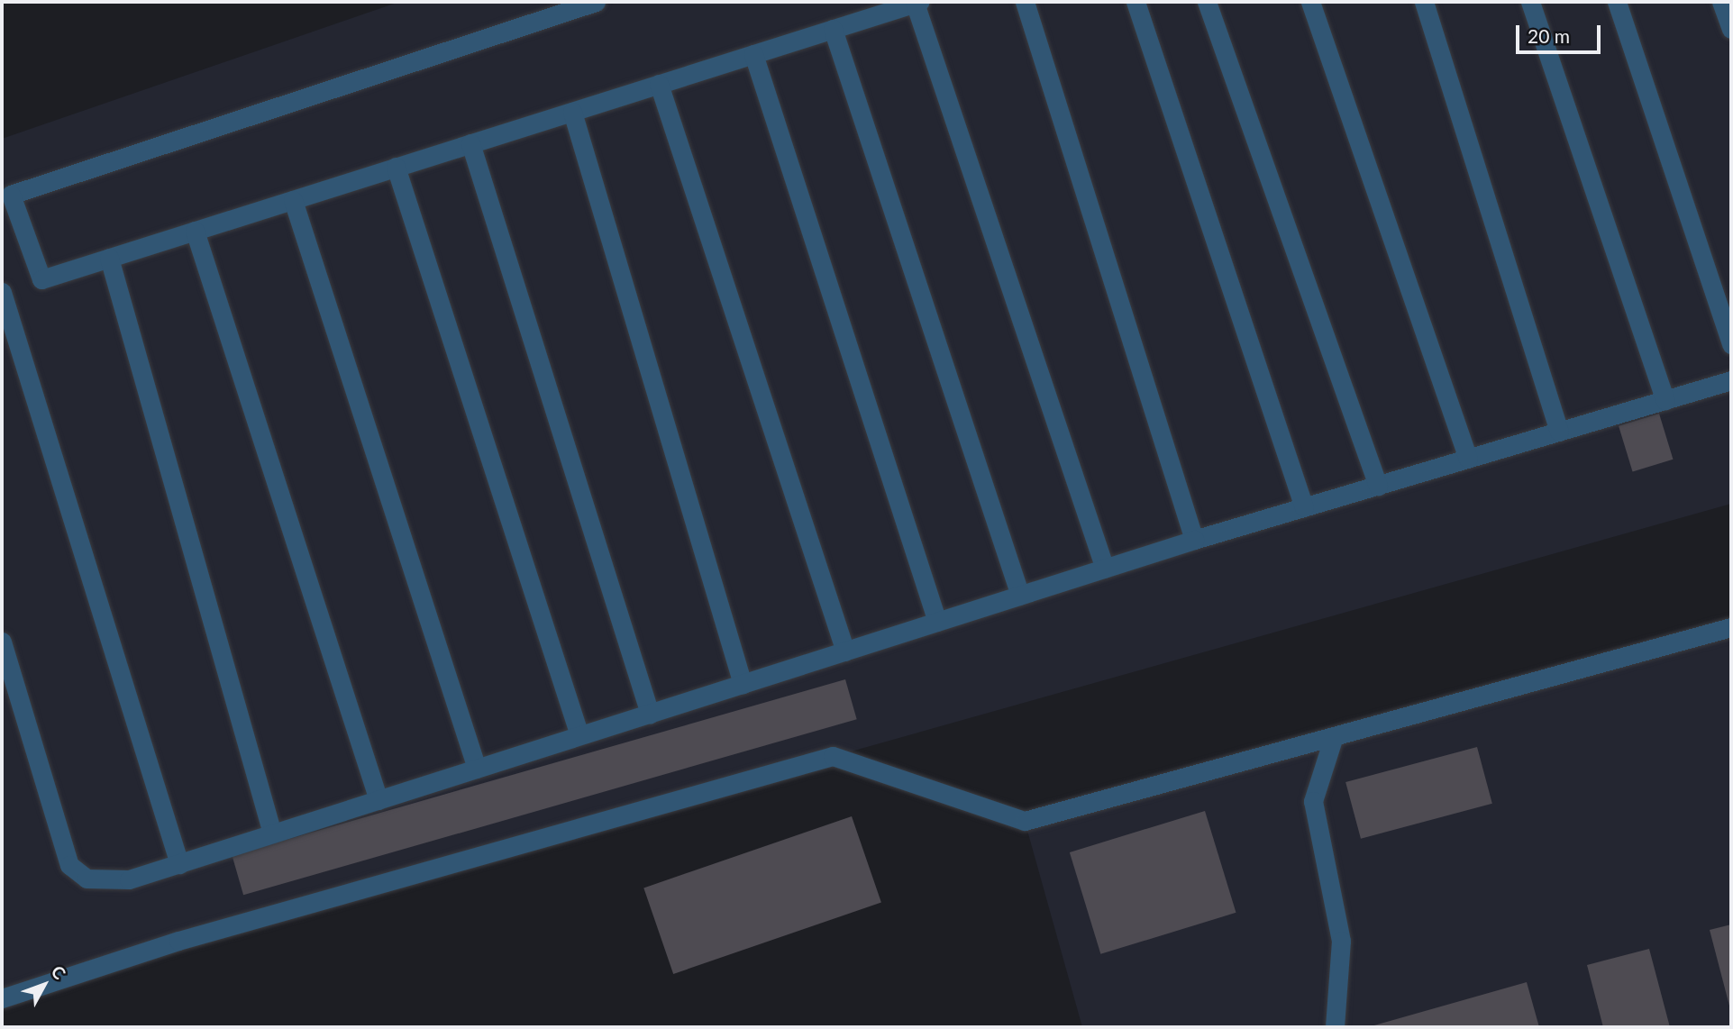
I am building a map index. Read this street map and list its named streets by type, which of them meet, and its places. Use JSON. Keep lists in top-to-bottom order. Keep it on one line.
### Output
{"scale_bar":"20 m","north":"top right"}
